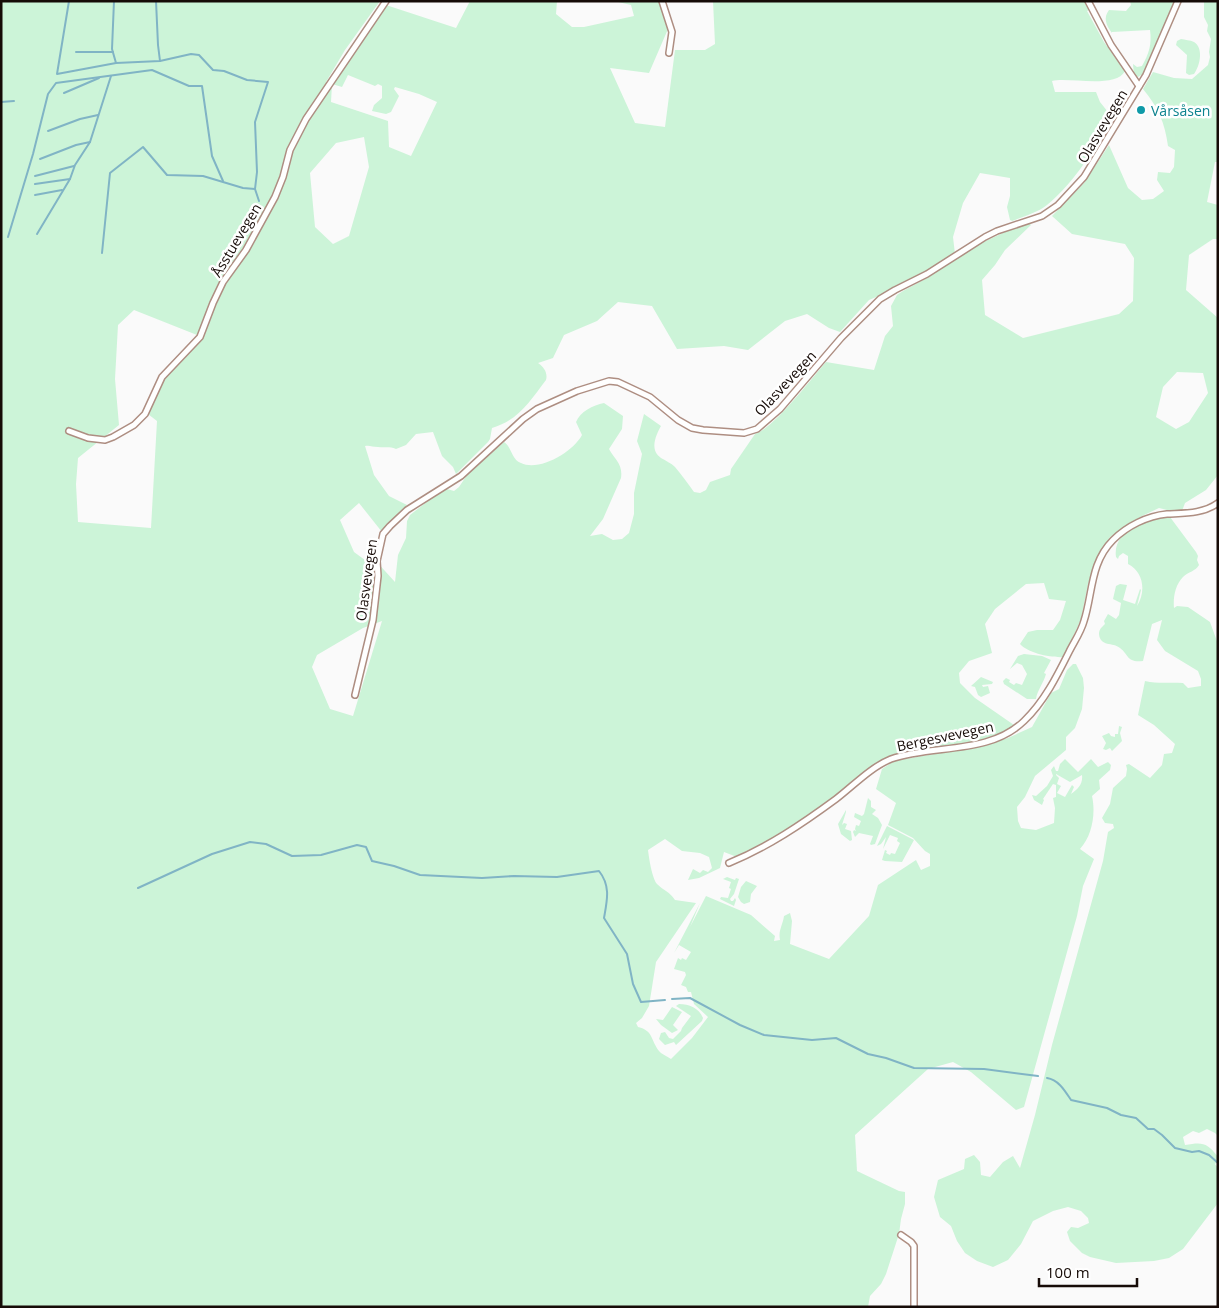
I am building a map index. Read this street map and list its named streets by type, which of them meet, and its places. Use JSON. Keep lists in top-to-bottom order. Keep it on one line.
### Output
{"streets":{"street":["Olasvevegen","Åsstuevegen","Bergesvevegen"]},"places":["Vårsåsen"],"scale_bar":"100 m"}
